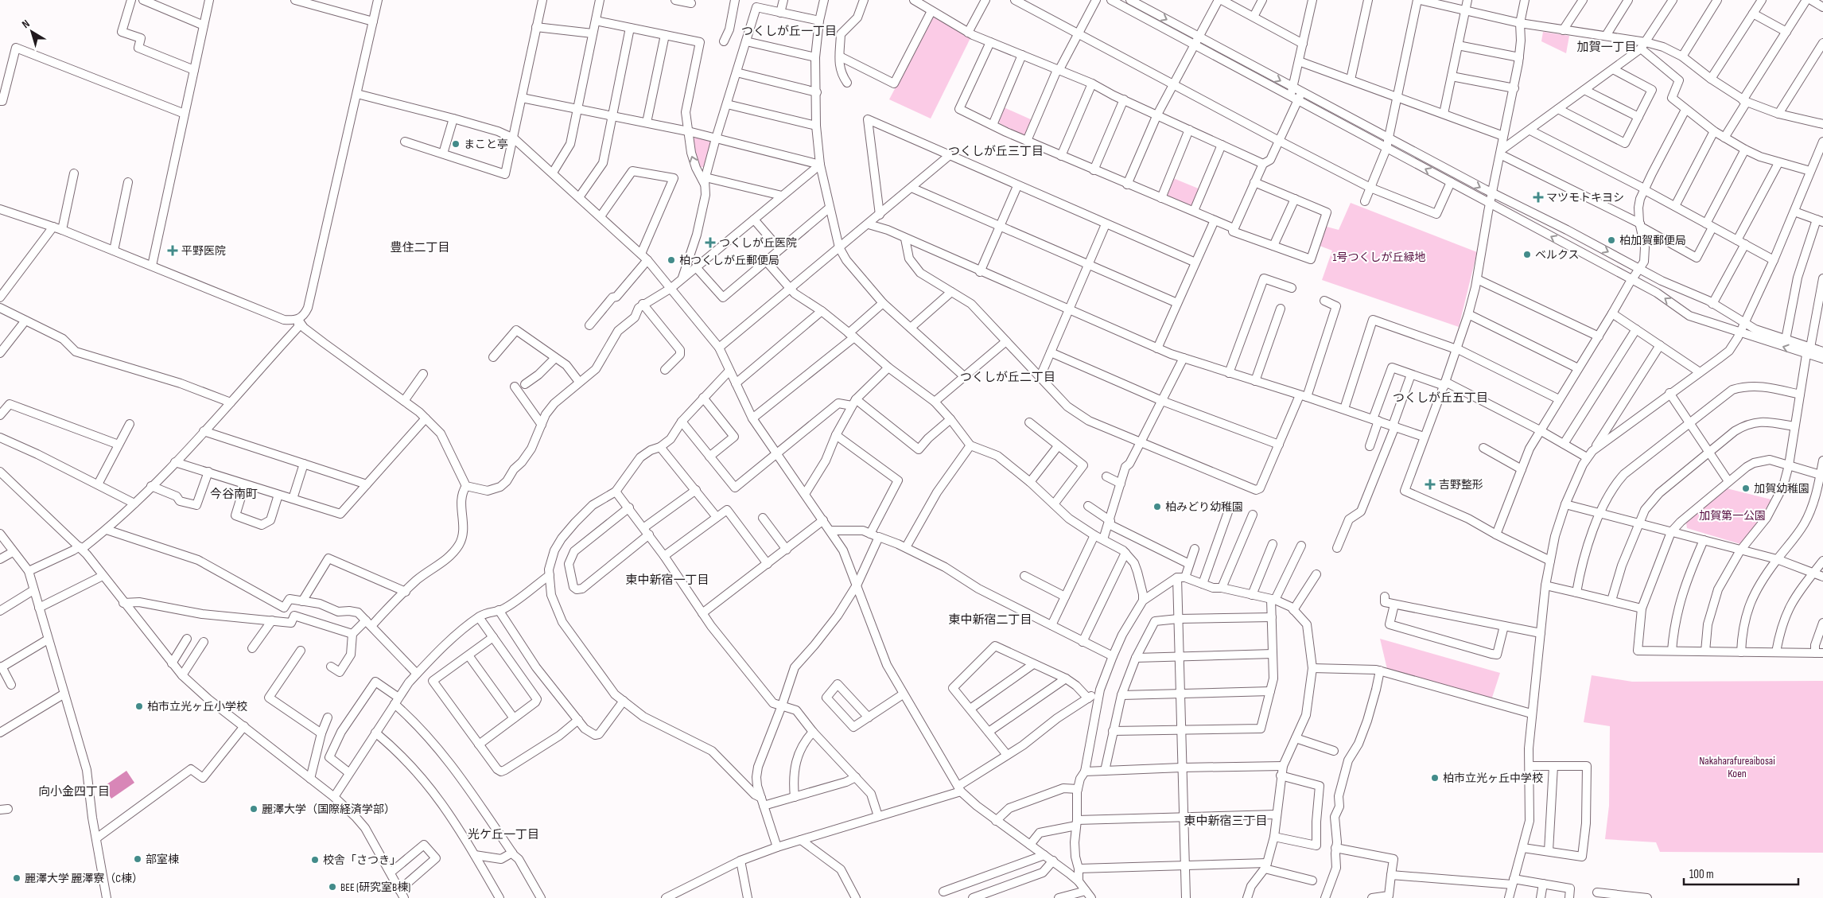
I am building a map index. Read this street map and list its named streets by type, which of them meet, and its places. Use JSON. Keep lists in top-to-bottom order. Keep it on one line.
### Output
{"districts":["つくしが丘一丁目","加賀一丁目","つくしが丘三丁目","豊住二丁目","つくしが丘二丁目","つくしが丘五丁目","今谷南町","東中新宿一丁目","東中新宿二丁目","向小金四丁目","東中新宿三丁目","光ケ丘一丁目"],"parks":["1号つくしが丘緑地","加賀第一公園","Nakaharafureaibosai Koen"],"places":{"other":["まこと亭","柏加賀郵便局","ベルクス","柏つくしが丘郵便局","加賀幼稚園","柏みどり幼稚園","柏市立光ヶ丘小学校","柏市立光ヶ丘中学校","麗澤大学（国際経済学部）","部室棟","校舎「さつき」","麗澤大学 麗澤寮（C棟）","BEE (研究室B棟)"],"health":["マツモトキヨシ","つくしが丘医院","平野医院","吉野整形"]},"scale_bar":"100 m","north":"top left"}
